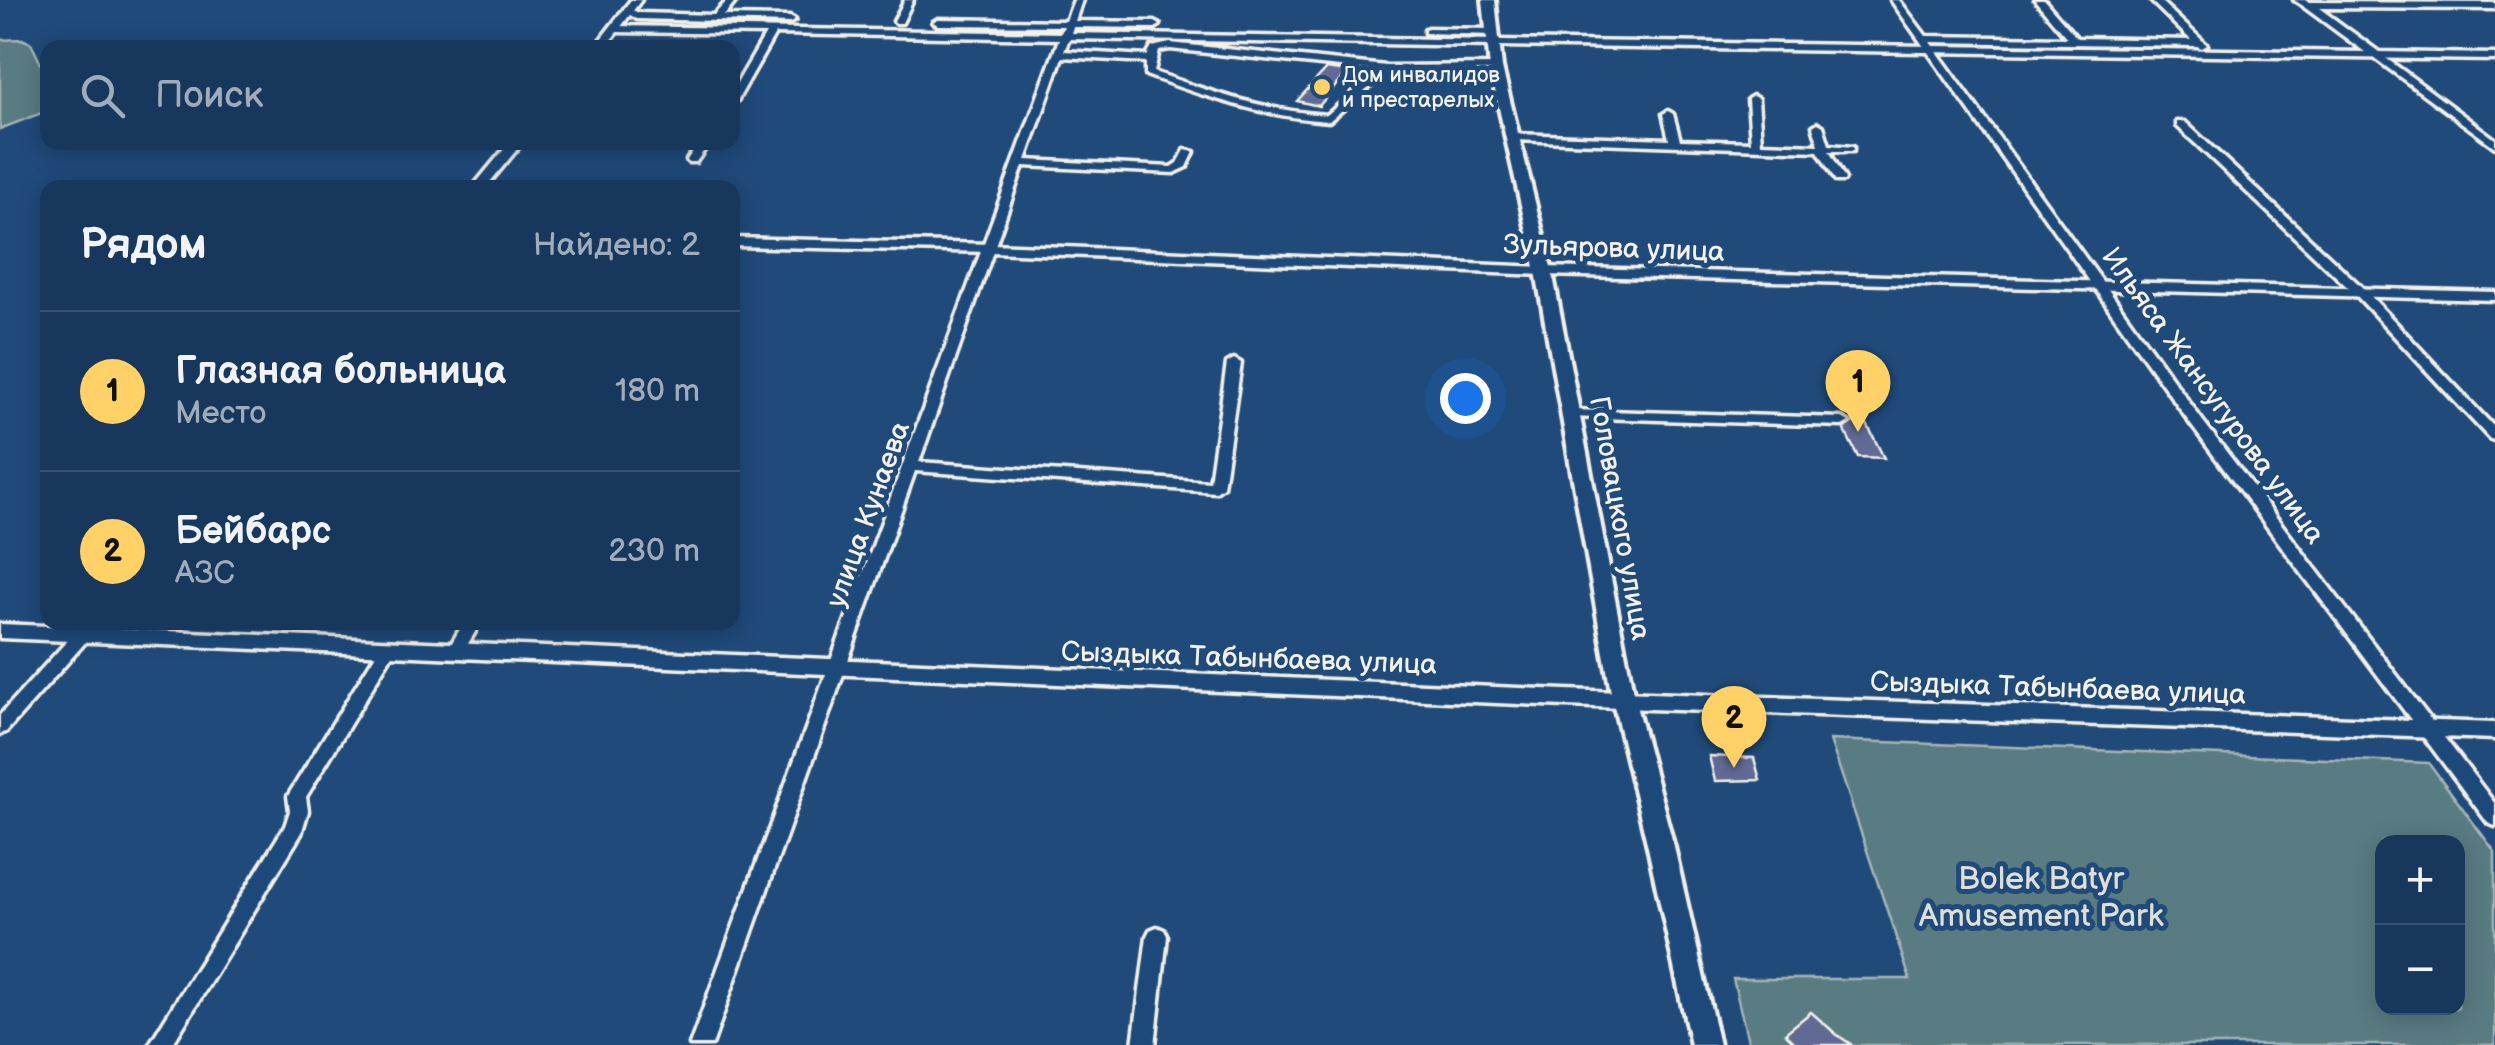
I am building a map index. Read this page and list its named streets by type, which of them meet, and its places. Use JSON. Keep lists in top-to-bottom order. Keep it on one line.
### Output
{"streets":{"main road":["Головацкого улица"],"street":["Зульярова улица","Ильяса Жансугурова улица","улица Кунаева","Сыздыка Табынбаева улица"]},"crossings":[["Зульярова улица","Ильяса Жансугурова улица"],["Зульярова улица","улица Кунаева"],["Зульярова улица","Головацкого улица"],["Ильяса Жансугурова улица","Сыздыка Табынбаева улица"],["улица Кунаева","Сыздыка Табынбаева улица"],["Головацкого улица","Сыздыка Табынбаева улица"]],"parks":["Bolek Batyr Amusement Park"],"places":["Дом инвалидов и престарелых"],"page":{"search":"Поиск","heading":["Рядом","Найдено: 2"],"list":[{"mark":"1","name":"Глазная больница","note":"Место","value":"180 m"},{"mark":"2","name":"Бейбарс","note":"АЗС","value":"230 m"}],"pins":["1","2"],"map_buttons":["+","−"]}}
